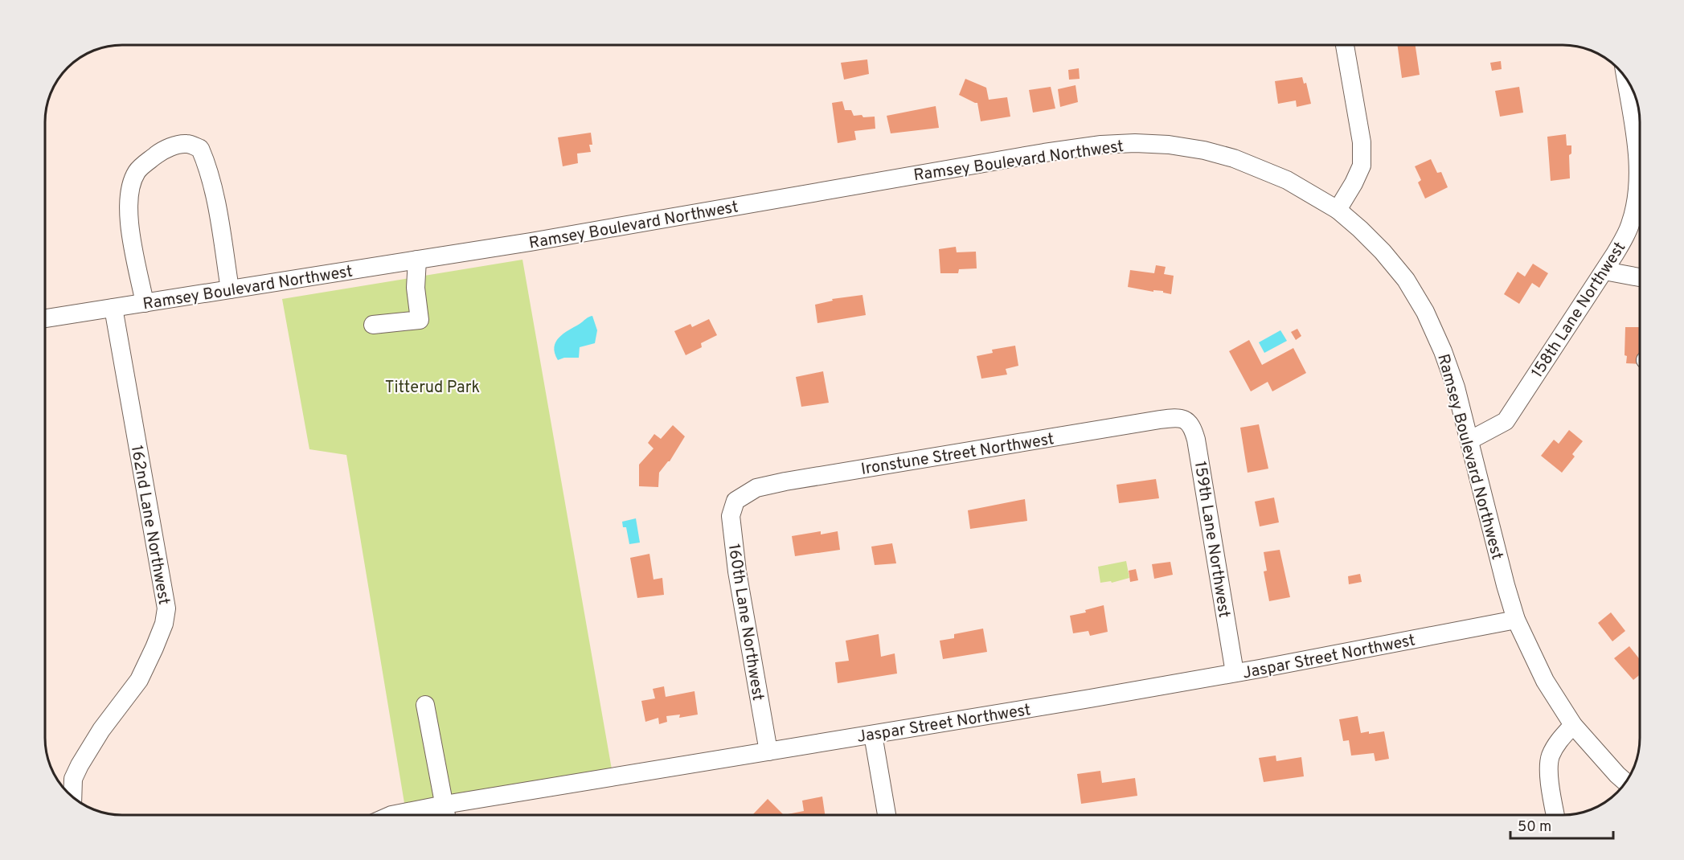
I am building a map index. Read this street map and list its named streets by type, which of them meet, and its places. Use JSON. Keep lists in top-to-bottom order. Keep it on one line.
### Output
{"streets":{"street":["Ramsey Boulevard Northwest","158th Lane Northwest","Ironstune Street Northwest","162nd Lane Northwest","159th Lane Northwest","160th Lane Northwest","Jaspar Street Northwest"]},"crossings":[["Ramsey Boulevard Northwest","158th Lane Northwest"],["Ramsey Boulevard Northwest","162nd Lane Northwest"],["Ramsey Boulevard Northwest","Jaspar Street Northwest"],["Ironstune Street Northwest","159th Lane Northwest"],["Ironstune Street Northwest","160th Lane Northwest"],["159th Lane Northwest","Jaspar Street Northwest"],["160th Lane Northwest","Jaspar Street Northwest"]],"parks":["Titterud Park"],"scale_bar":"50 m"}
